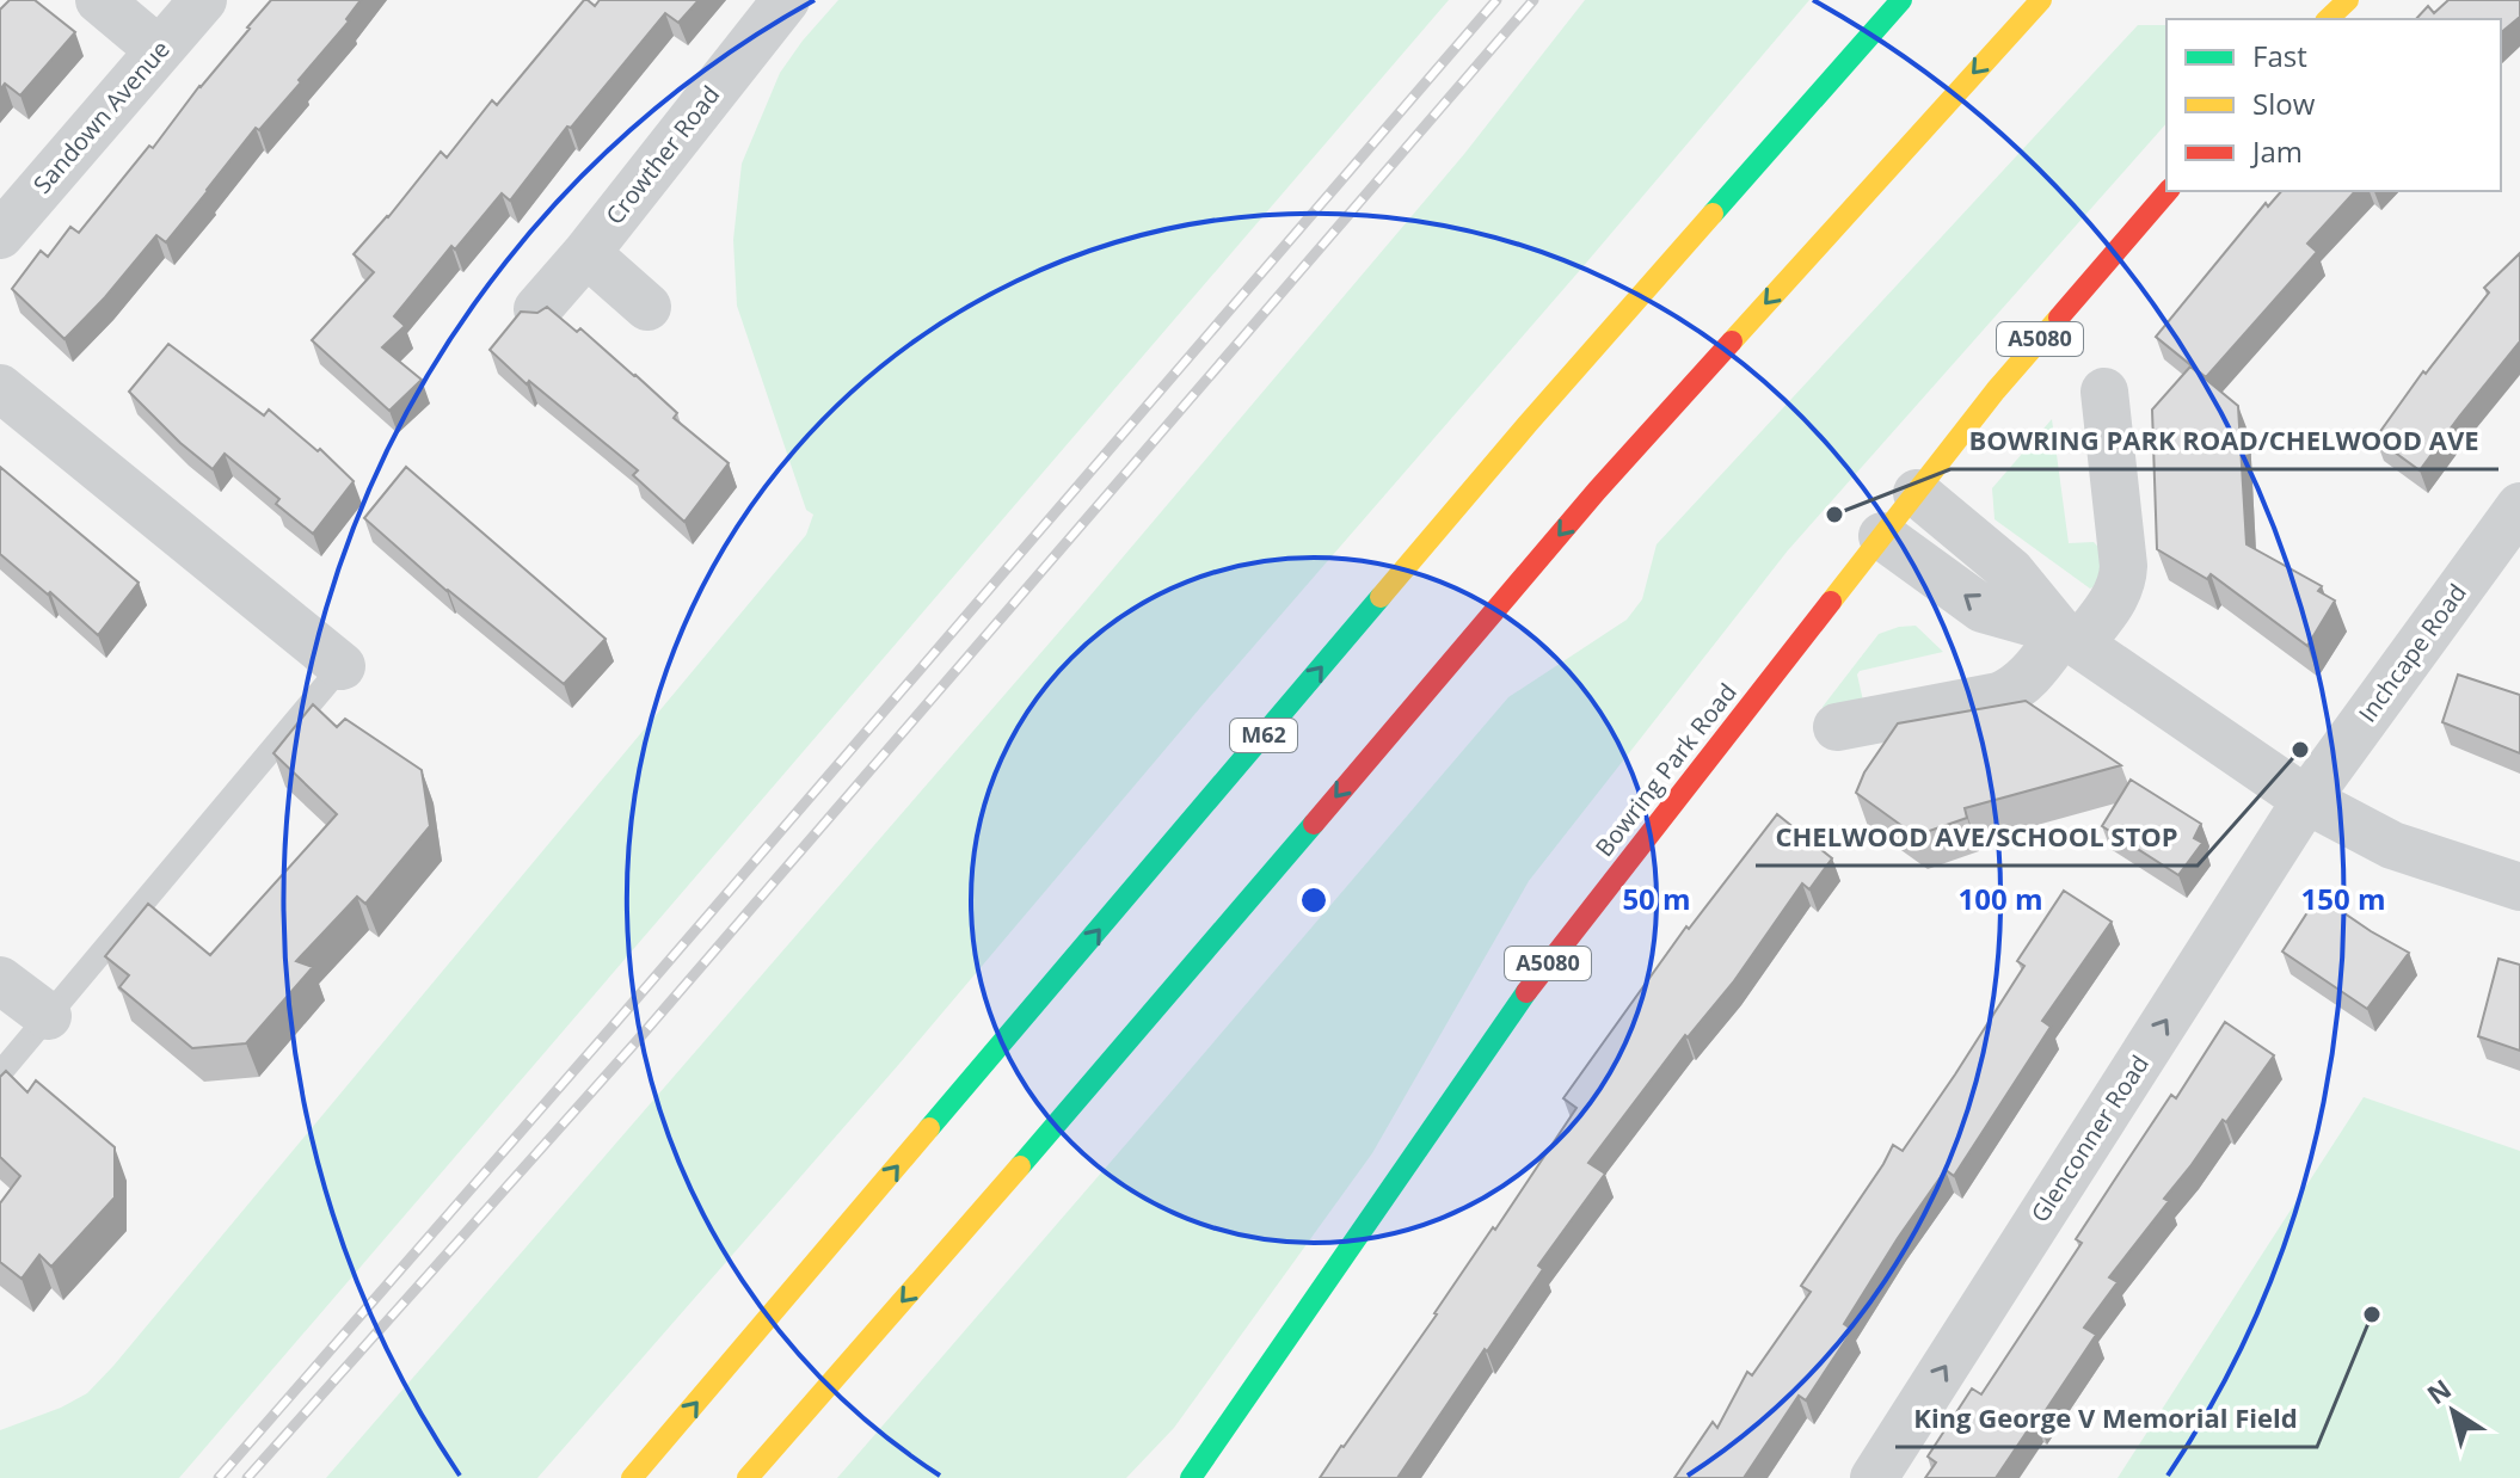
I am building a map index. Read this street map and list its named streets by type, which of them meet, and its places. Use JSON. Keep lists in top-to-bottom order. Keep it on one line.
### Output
{"streets":{"main road":["A5080","M62","Bowring Park Road"],"street":["Sandown Avenue","Crowther Road","Inchcape Road","Glenconner Road"]},"crossings":[["Inchcape Road","Glenconner Road"]],"one_way":["Glenconner Road"],"places":["BOWRING PARK ROAD/CHELWOOD AVE","CHELWOOD AVE/SCHOOL STOP","King George V Memorial Field"],"legend":["Fast","Slow","Jam"],"north":"top left","rings":["50 m","100 m","150 m"]}
